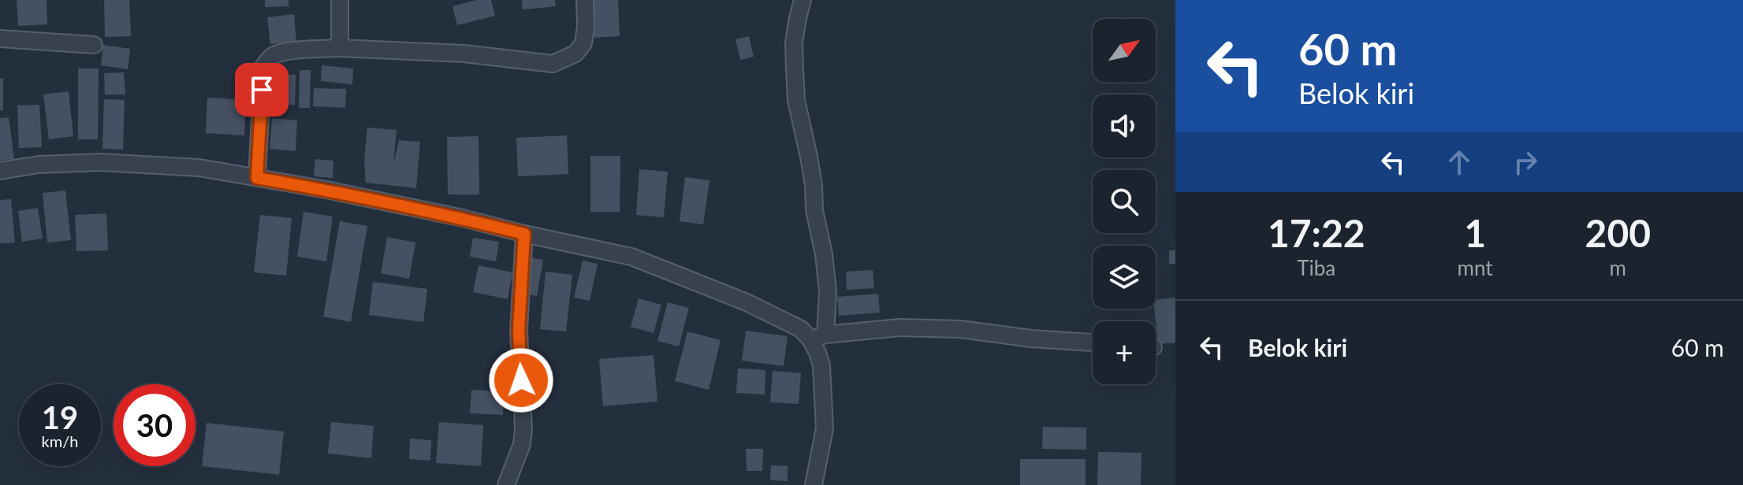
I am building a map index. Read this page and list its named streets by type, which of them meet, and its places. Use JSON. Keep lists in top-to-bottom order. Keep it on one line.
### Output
{"north":"top right","page":{"turn":["60 m","Belok kiri"],"map_buttons":"+","eta":["17:22","Tiba","1","mnt","200","m"],"list":[{"name":"Belok kiri","value":"60 m"}],"speed":"19 km/h","limit":"30"}}
